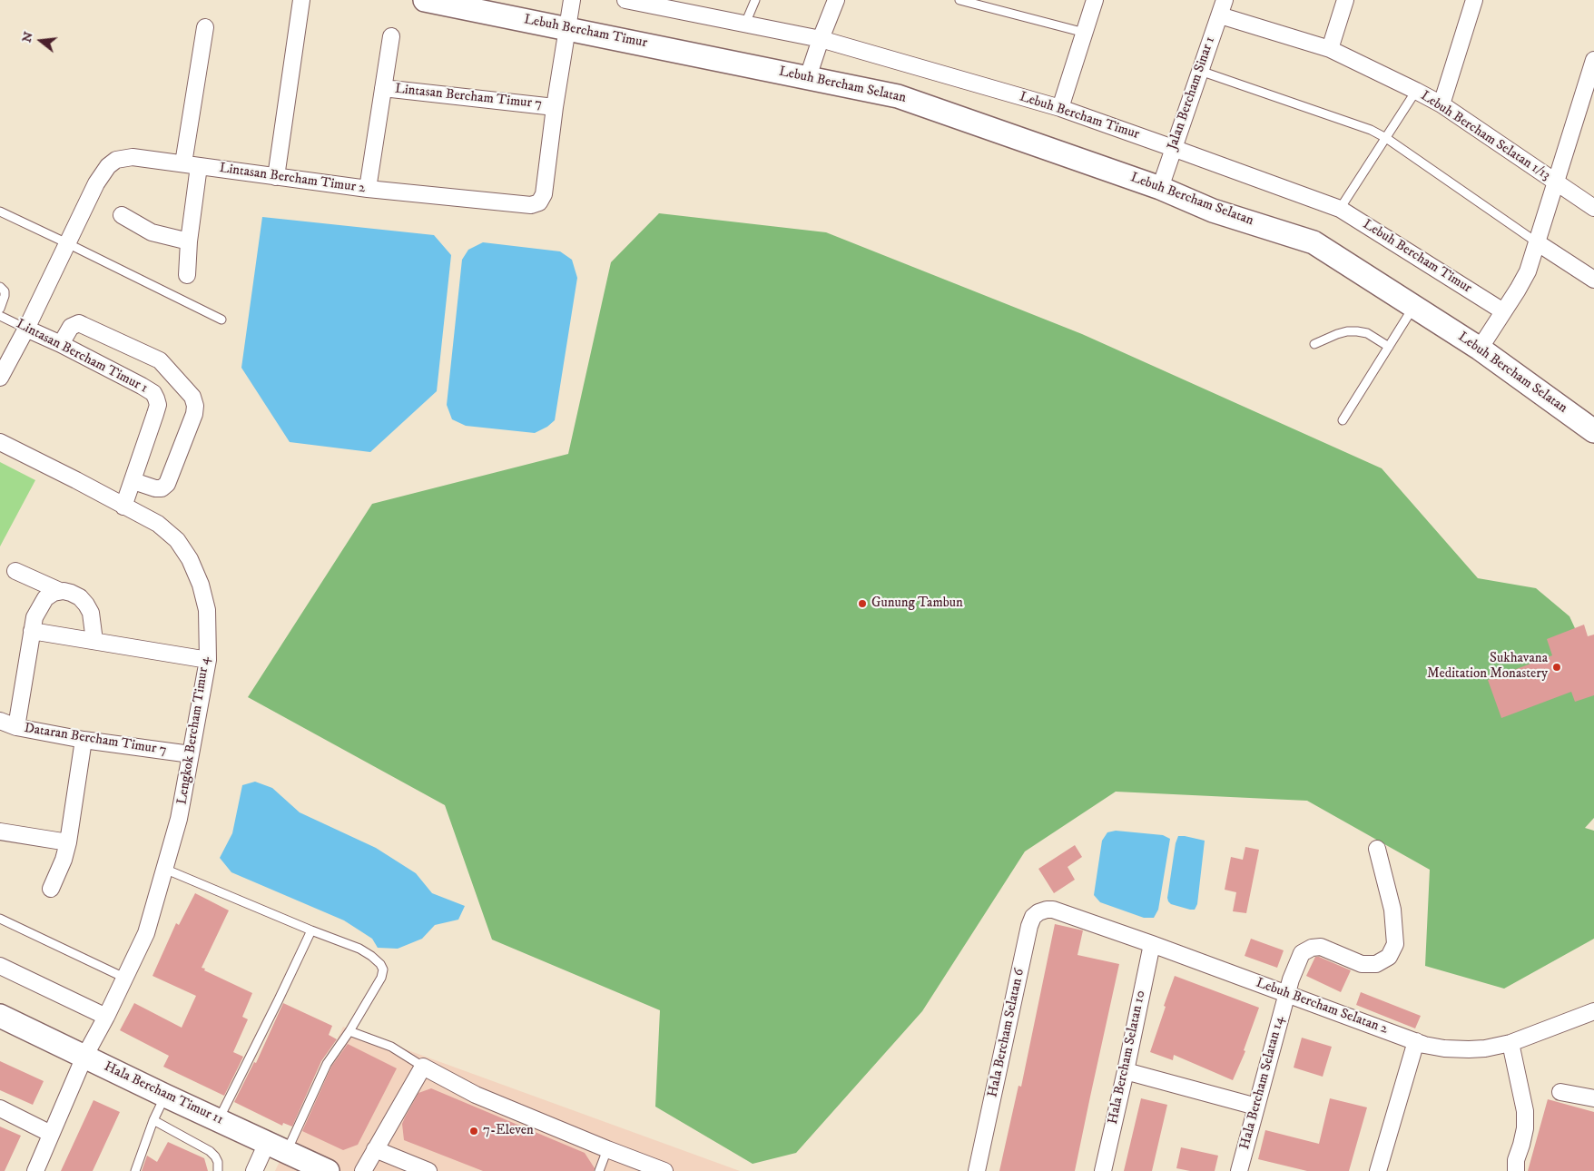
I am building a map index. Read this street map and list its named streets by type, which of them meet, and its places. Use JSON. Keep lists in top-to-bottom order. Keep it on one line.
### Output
{"streets":{"street":["Lebuh Bercham Timur","Lebuh Bercham Selatan","Jalan Bercham Sinar 1","Lintasan Bercham Timur 7","Lebuh Bercham Selatan 1/13","Lintasan Bercham Timur 2","Lintasan Bercham Timur 1","Lengkok Bercham Timur 4","Dataran Bercham Timur 7","Lebuh Bercham Selatan 2","Hala Bercham Selatan 6","Hala Bercham Selatan 10","Hala Bercham Selatan 14","Hala Bercham Timur 11"]},"crossings":[["Lebuh Bercham Timur","Lebuh Bercham Selatan"],["Lebuh Bercham Timur","Jalan Bercham Sinar 1"],["Lebuh Bercham Timur","Lintasan Bercham Timur 2"],["Lebuh Bercham Selatan","Jalan Bercham Sinar 1"],["Jalan Bercham Sinar 1","Lebuh Bercham Selatan 1/13"],["Lintasan Bercham Timur 7","Lintasan Bercham Timur 2"],["Lintasan Bercham Timur 2","Lintasan Bercham Timur 1"],["Lintasan Bercham Timur 1","Lengkok Bercham Timur 4"],["Lengkok Bercham Timur 4","Dataran Bercham Timur 7"],["Lengkok Bercham Timur 4","Hala Bercham Timur 11"],["Lebuh Bercham Selatan 2","Hala Bercham Selatan 6"],["Lebuh Bercham Selatan 2","Hala Bercham Selatan 10"],["Lebuh Bercham Selatan 2","Hala Bercham Selatan 14"]],"places":["Gunung Tambun","Sukhavana Meditation Monastery","7-Eleven"],"north":"left"}
